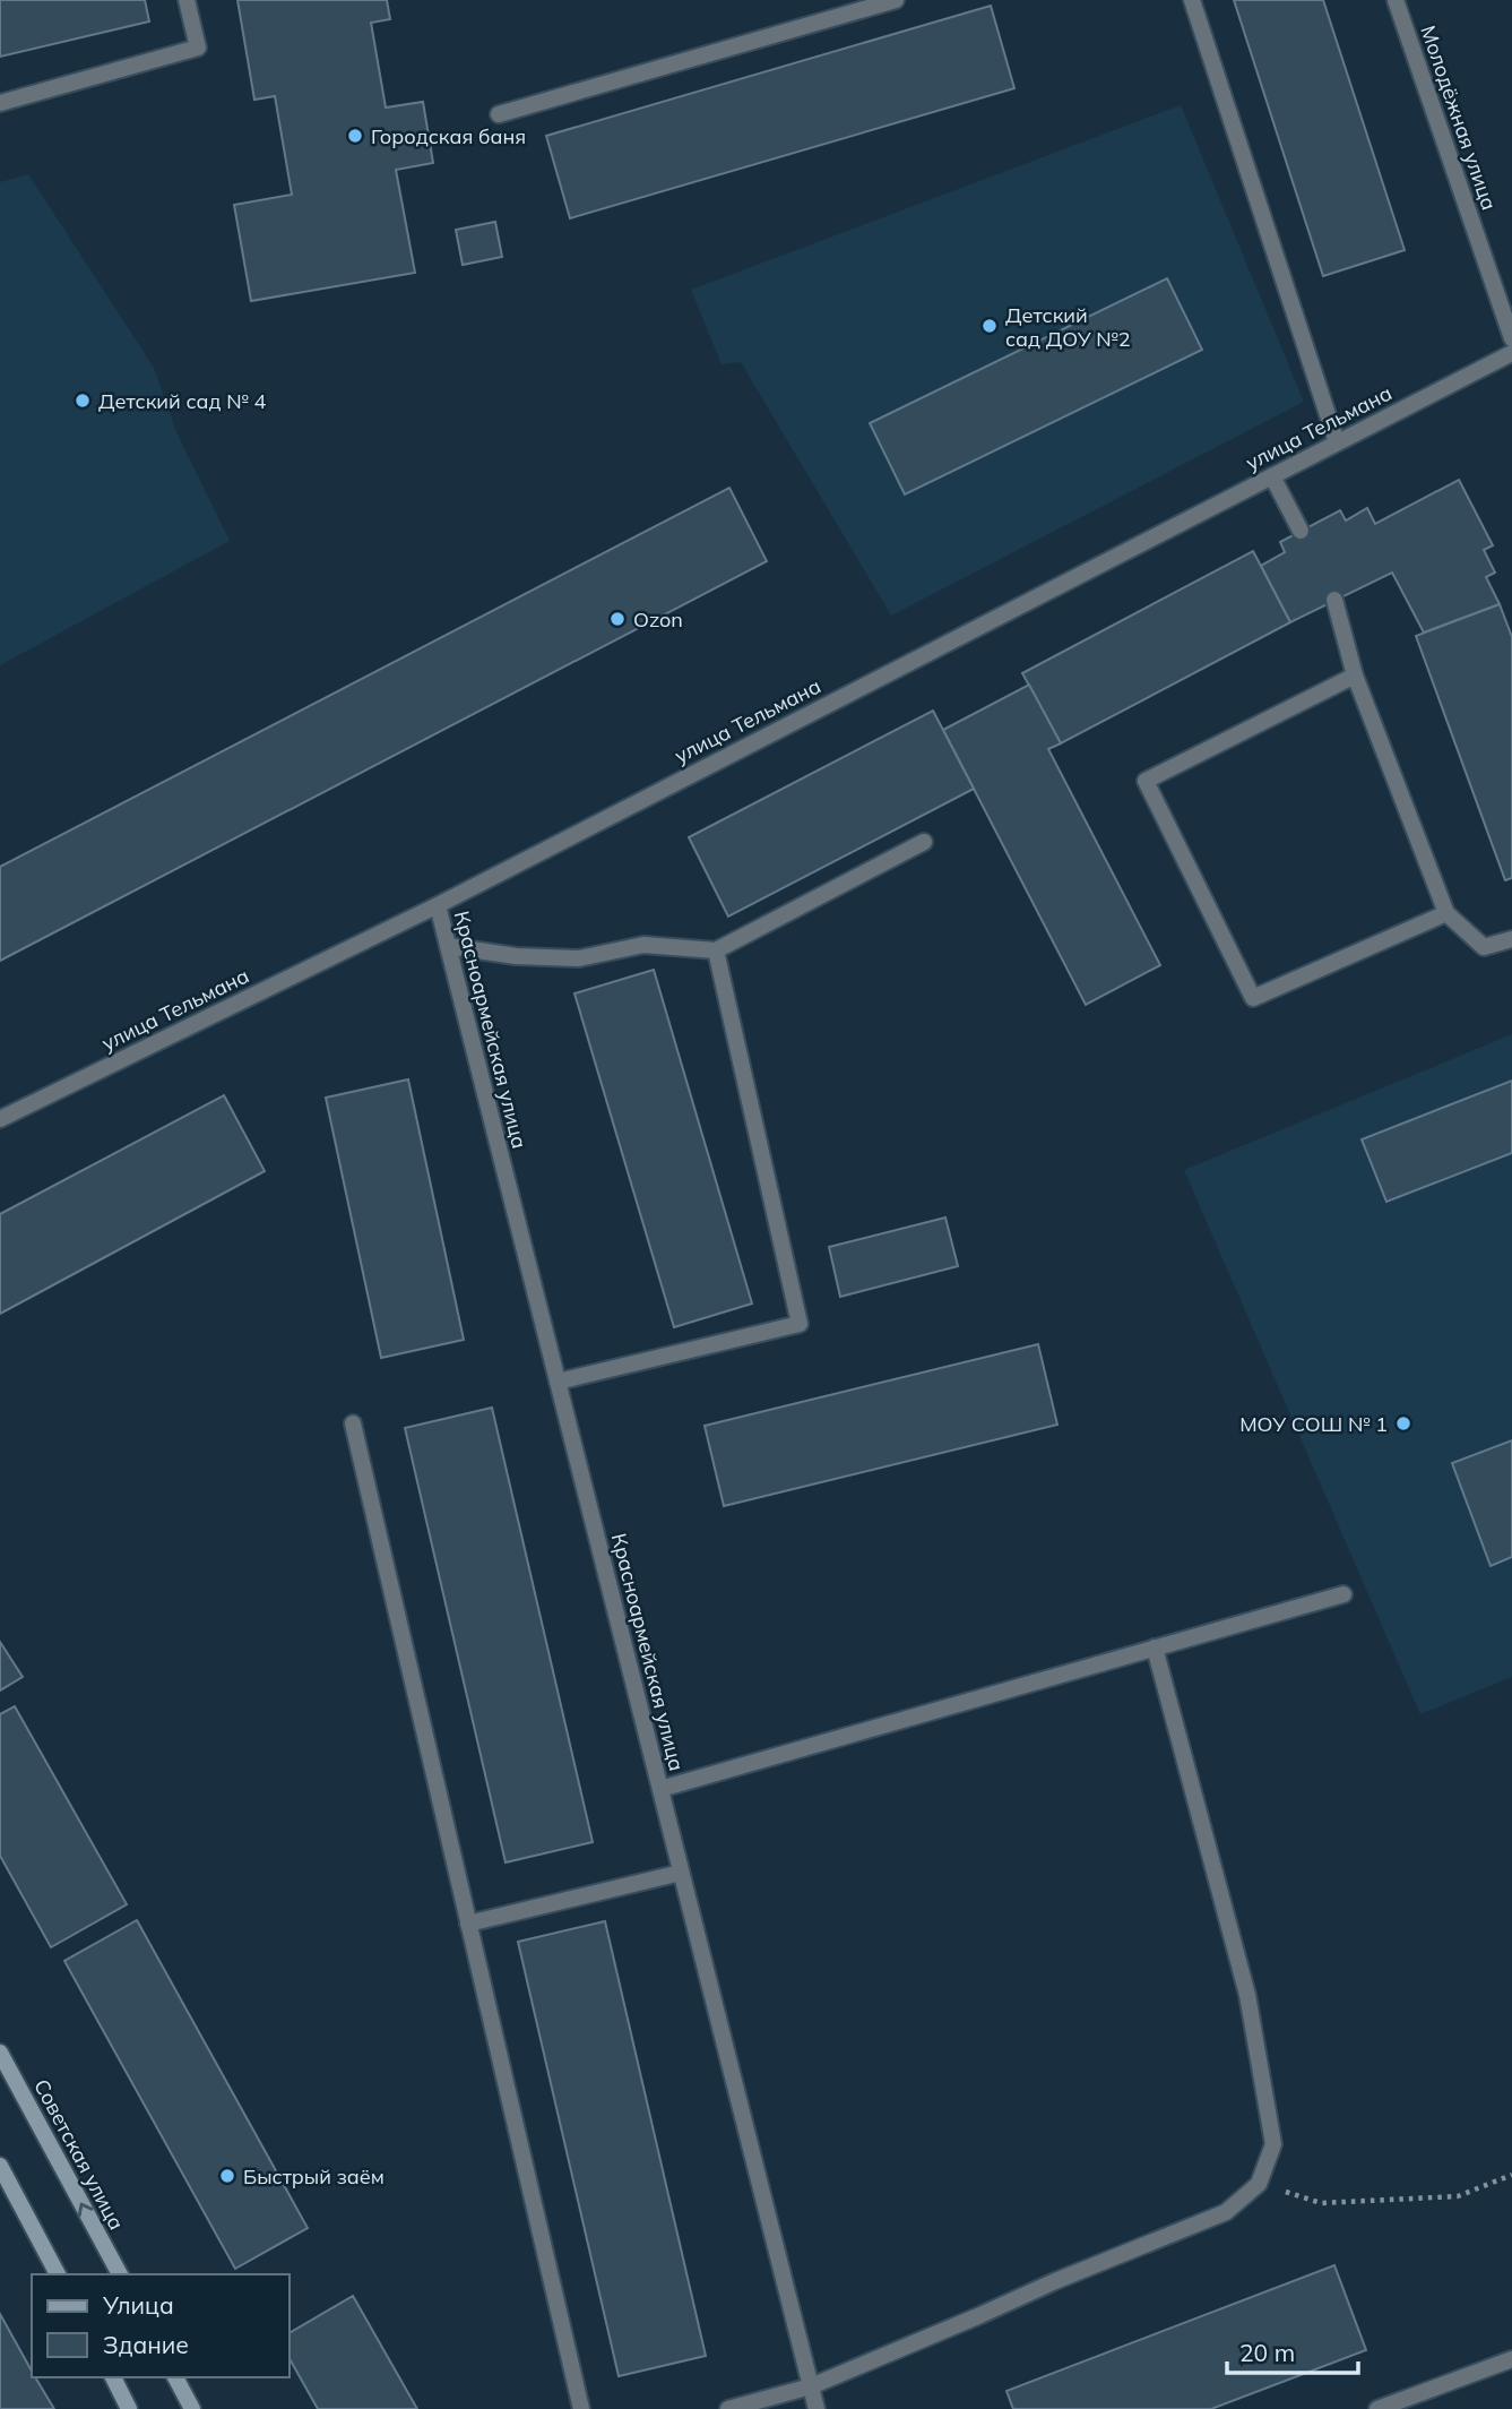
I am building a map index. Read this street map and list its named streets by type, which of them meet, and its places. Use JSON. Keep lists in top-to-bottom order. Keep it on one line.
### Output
{"streets":{"main road":["Советская улица"],"street":["Молодёжная улица","улица Тельмана","Красноармейская улица"]},"crossings":[["улица Тельмана","Красноармейская улица"]],"places":["Городская баня","Детский сад ДОУ №2","Детский сад № 4","Ozon","МОУ СОШ № 1","Быстрый заём"],"legend":["Улица","Здание"],"scale_bar":"20 m"}
